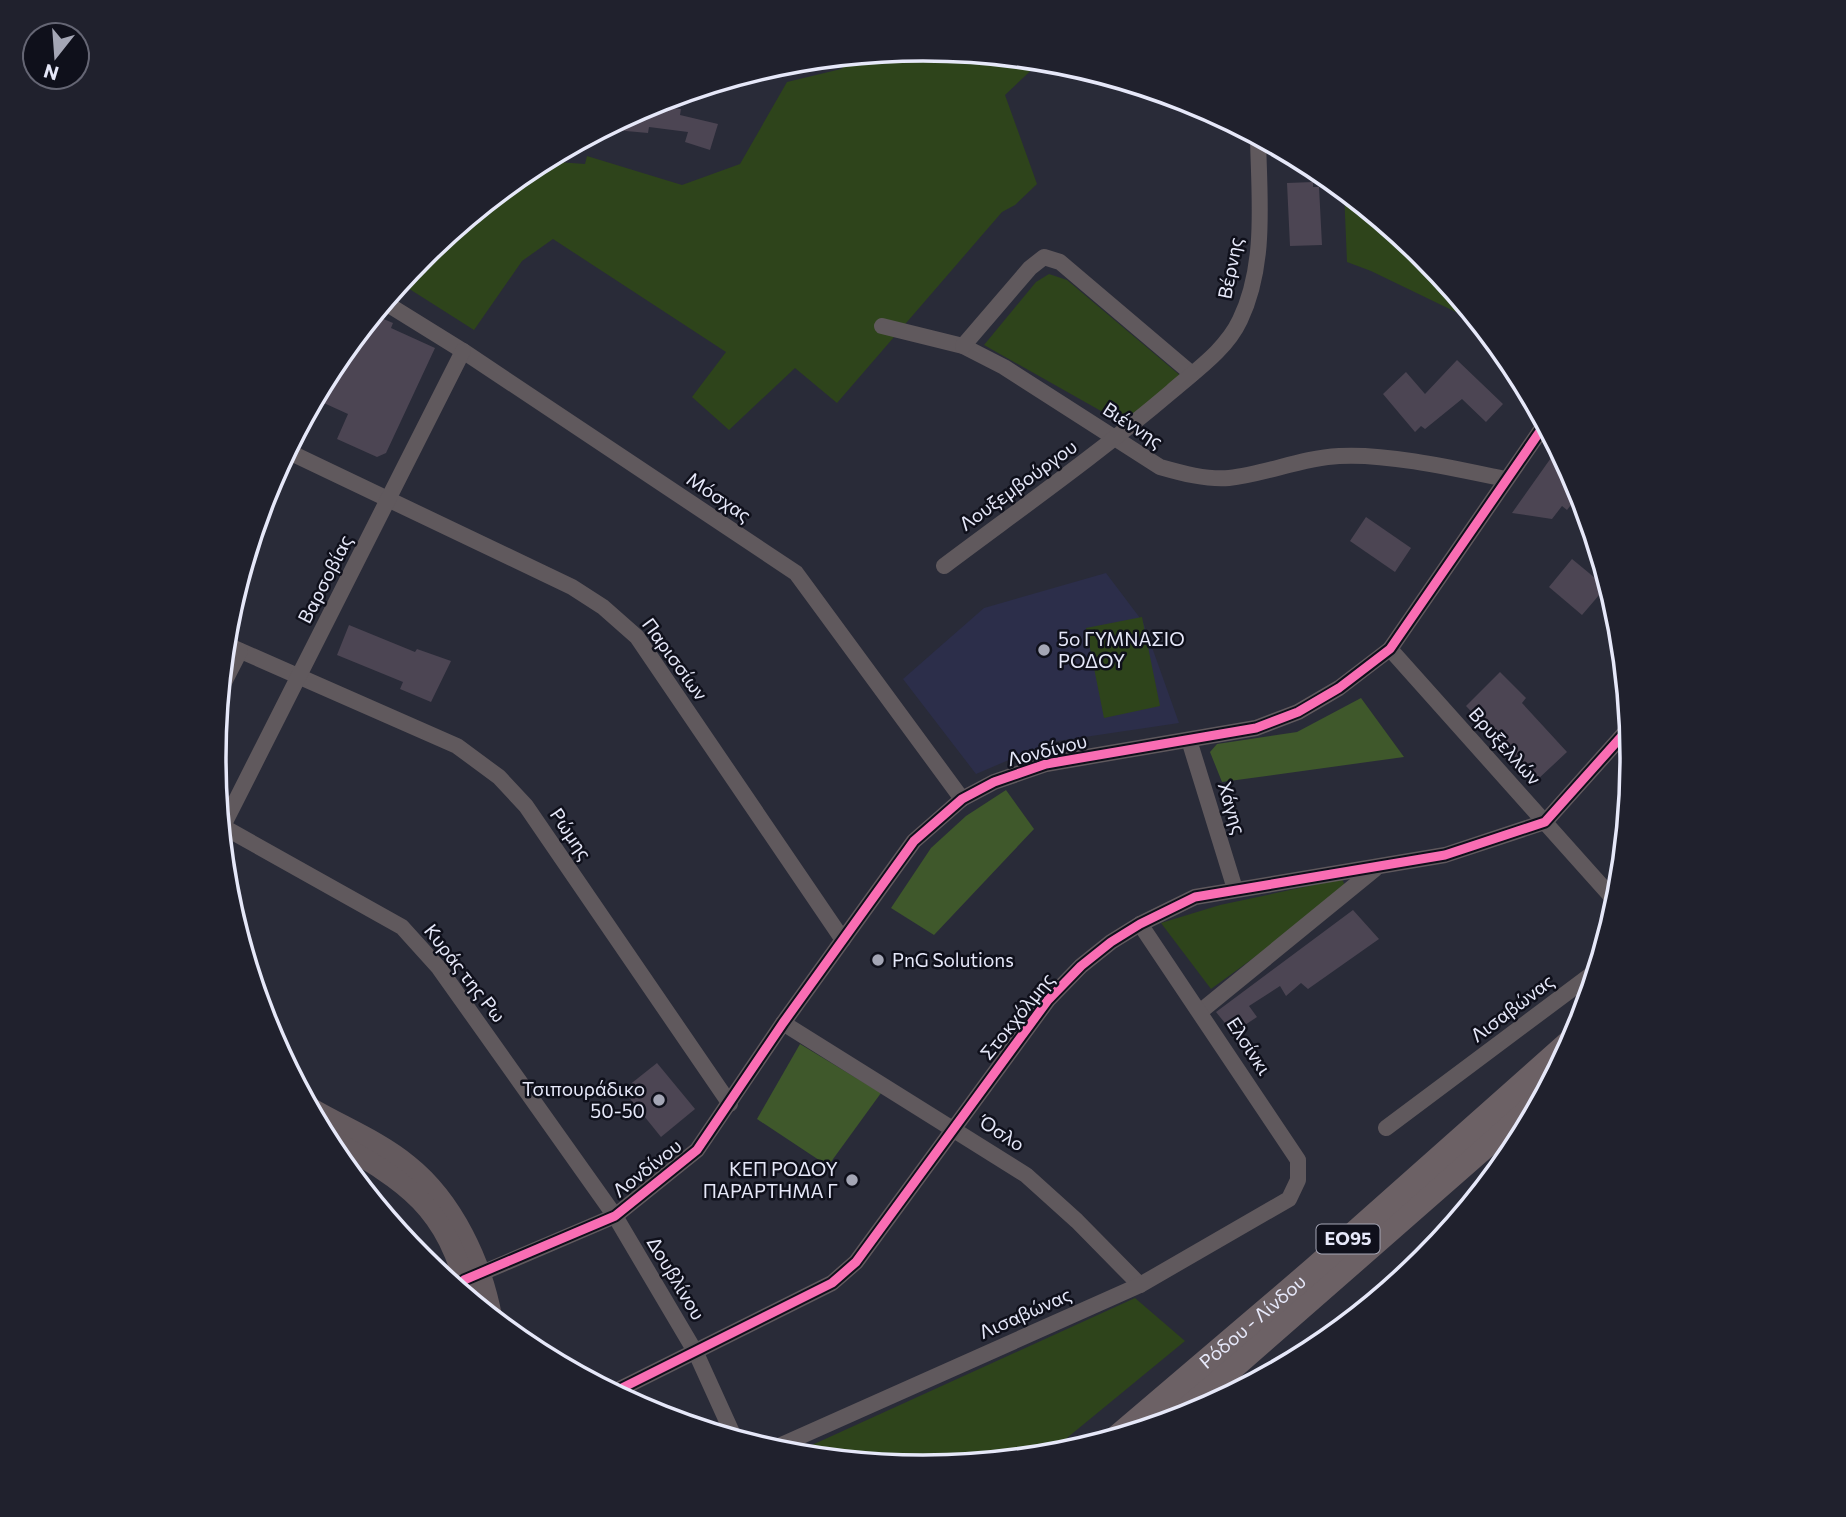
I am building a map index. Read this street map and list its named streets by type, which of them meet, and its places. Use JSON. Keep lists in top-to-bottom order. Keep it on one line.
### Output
{"streets":{"main road":["ΕΟ95","Ρόδου - Λίνδου"],"street":["Βέρνης","Βιέννης","Λουξεμβούργου","Μόσχας","Βαρσοβίας","Παρισσίων","Βρυξελλών","Λονδίνου","Χάγης","Ρώμης","Κυράς της Ρω","Λισαβώνας","Στοκχόλμης","Ελσίνκι","Όσλο","Δουβλίνου"]},"crossings":[["Βέρνης","Βιέννης"],["Βέρνης","Λουξεμβούργου"],["Βιέννης","Λουξεμβούργου"],["Βιέννης","Λονδίνου"],["Μόσχας","Βαρσοβίας"],["Μόσχας","Λονδίνου"],["Βαρσοβίας","Παρισσίων"],["Βαρσοβίας","Ρώμης"],["Παρισσίων","Λονδίνου"],["Βρυξελλών","Λονδίνου"],["Βρυξελλών","Στοκχόλμης"],["Λονδίνου","Χάγης"],["Λονδίνου","Ρώμης"],["Λονδίνου","Κυράς της Ρω"],["Λονδίνου","Όσλο"],["Λονδίνου","Δουβλίνου"],["Χάγης","Στοκχόλμης"],["Κυράς της Ρω","Δουβλίνου"],["Λισαβώνας","Ελσίνκι"],["Λισαβώνας","Όσλο"],["Στοκχόλμης","Ελσίνκι"],["Στοκχόλμης","Όσλο"],["Στοκχόλμης","Δουβλίνου"]],"places":["5ο ΓΥΜΝΑΣΙΟ ΡΟΔΟΥ","PnG Solutions","Τσιπουράδικο 50-50","ΚΕΠ ΡΟΔΟΥ ΠΑΡΑΡΤΗΜΑ Γ"],"north":"bottom"}
